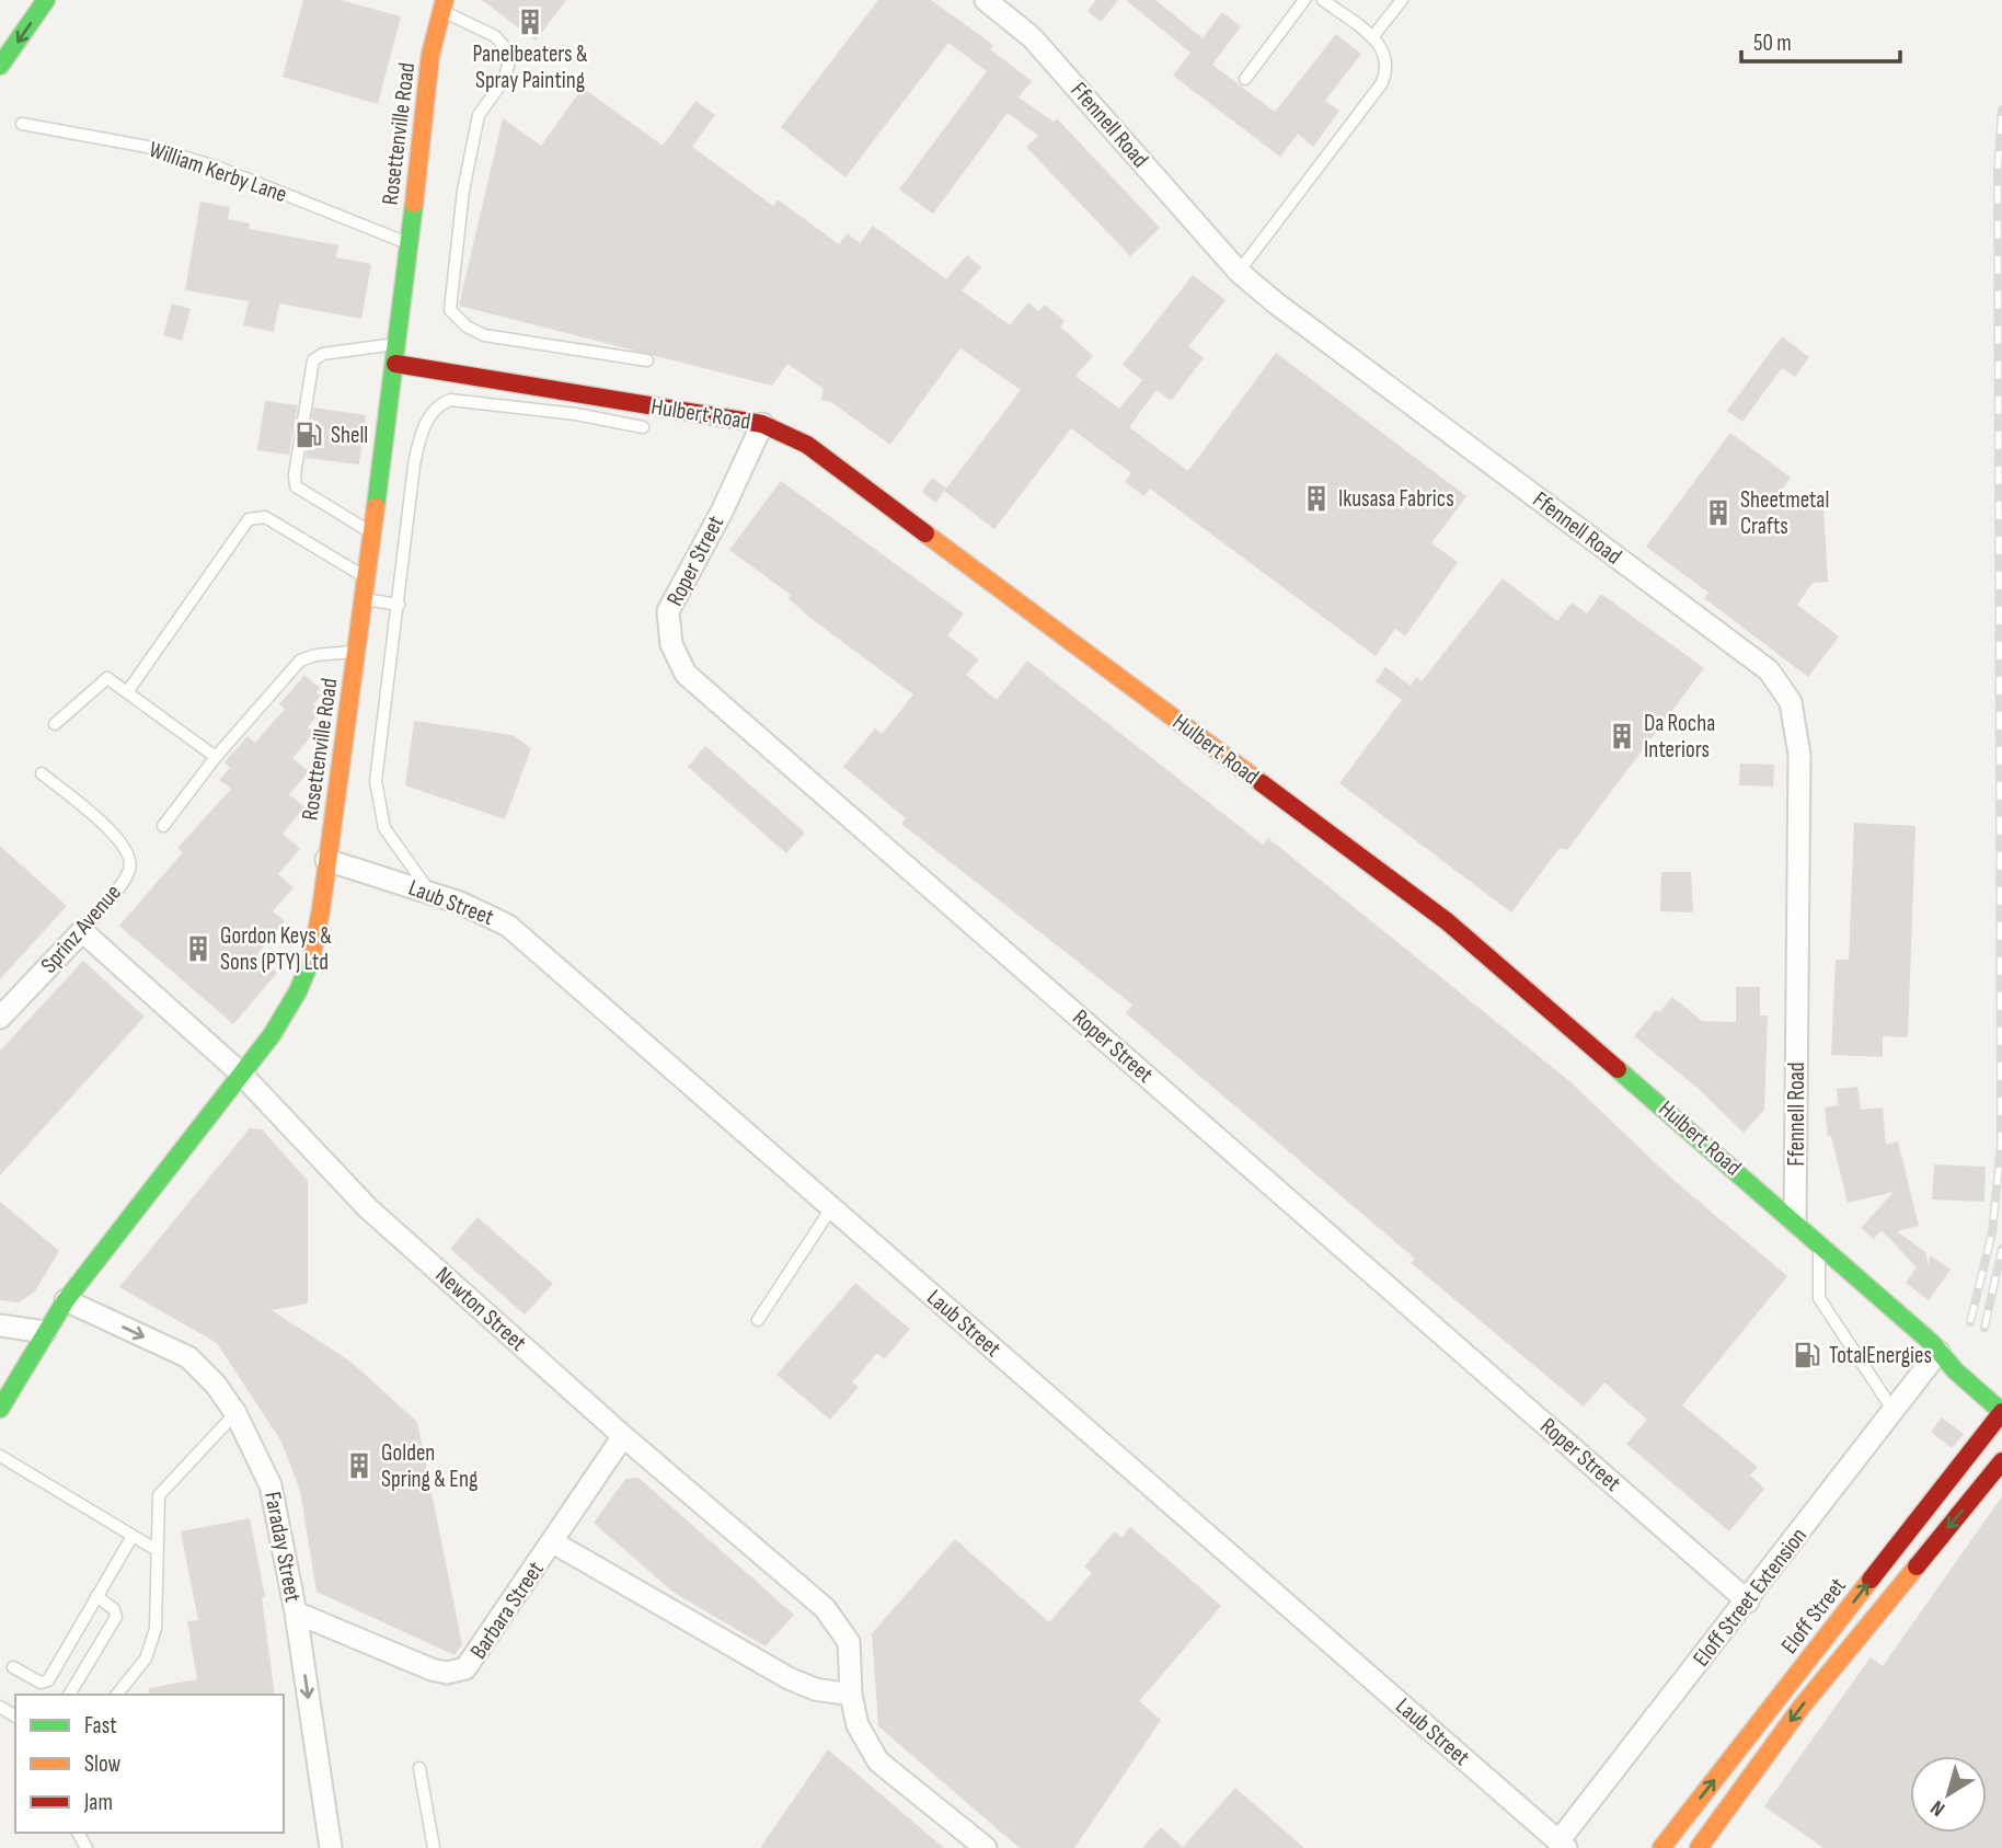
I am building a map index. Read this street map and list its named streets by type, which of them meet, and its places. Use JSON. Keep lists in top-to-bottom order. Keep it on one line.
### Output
{"streets":{"street":["Ffennell Road","Rosettenville Road","Hulbert Road","Roper Street","Laub Street","Sprinz Avenue","Newton Street","Faraday Street","Eloff Street Extension","Barbara Street","Eloff Street"],"lane":["William Kerby Lane"]},"crossings":[["Ffennell Road","Hulbert Road"],["Rosettenville Road","William Kerby Lane"],["Rosettenville Road","Hulbert Road"],["Rosettenville Road","Laub Street"],["Rosettenville Road","Newton Street"],["Rosettenville Road","Faraday Street"],["Hulbert Road","Roper Street"],["Hulbert Road","Eloff Street Extension"],["Hulbert Road","Eloff Street"],["Roper Street","Eloff Street Extension"],["Laub Street","Eloff Street Extension"],["Sprinz Avenue","Newton Street"],["Newton Street","Barbara Street"],["Faraday Street","Barbara Street"]],"one_way":["Faraday Street"],"places":{"building":["Panelbeaters & Spray Painting","Ikusasa Fabrics","Sheetmetal Crafts","Da Rocha Interiors","Gordon Keys & Sons (PTY) Ltd","Golden Spring & Eng"],"fuel station":["Shell","TotalEnergies"]},"legend":["Fast","Slow","Jam"],"scale_bar":"50 m","north":"bottom left"}
